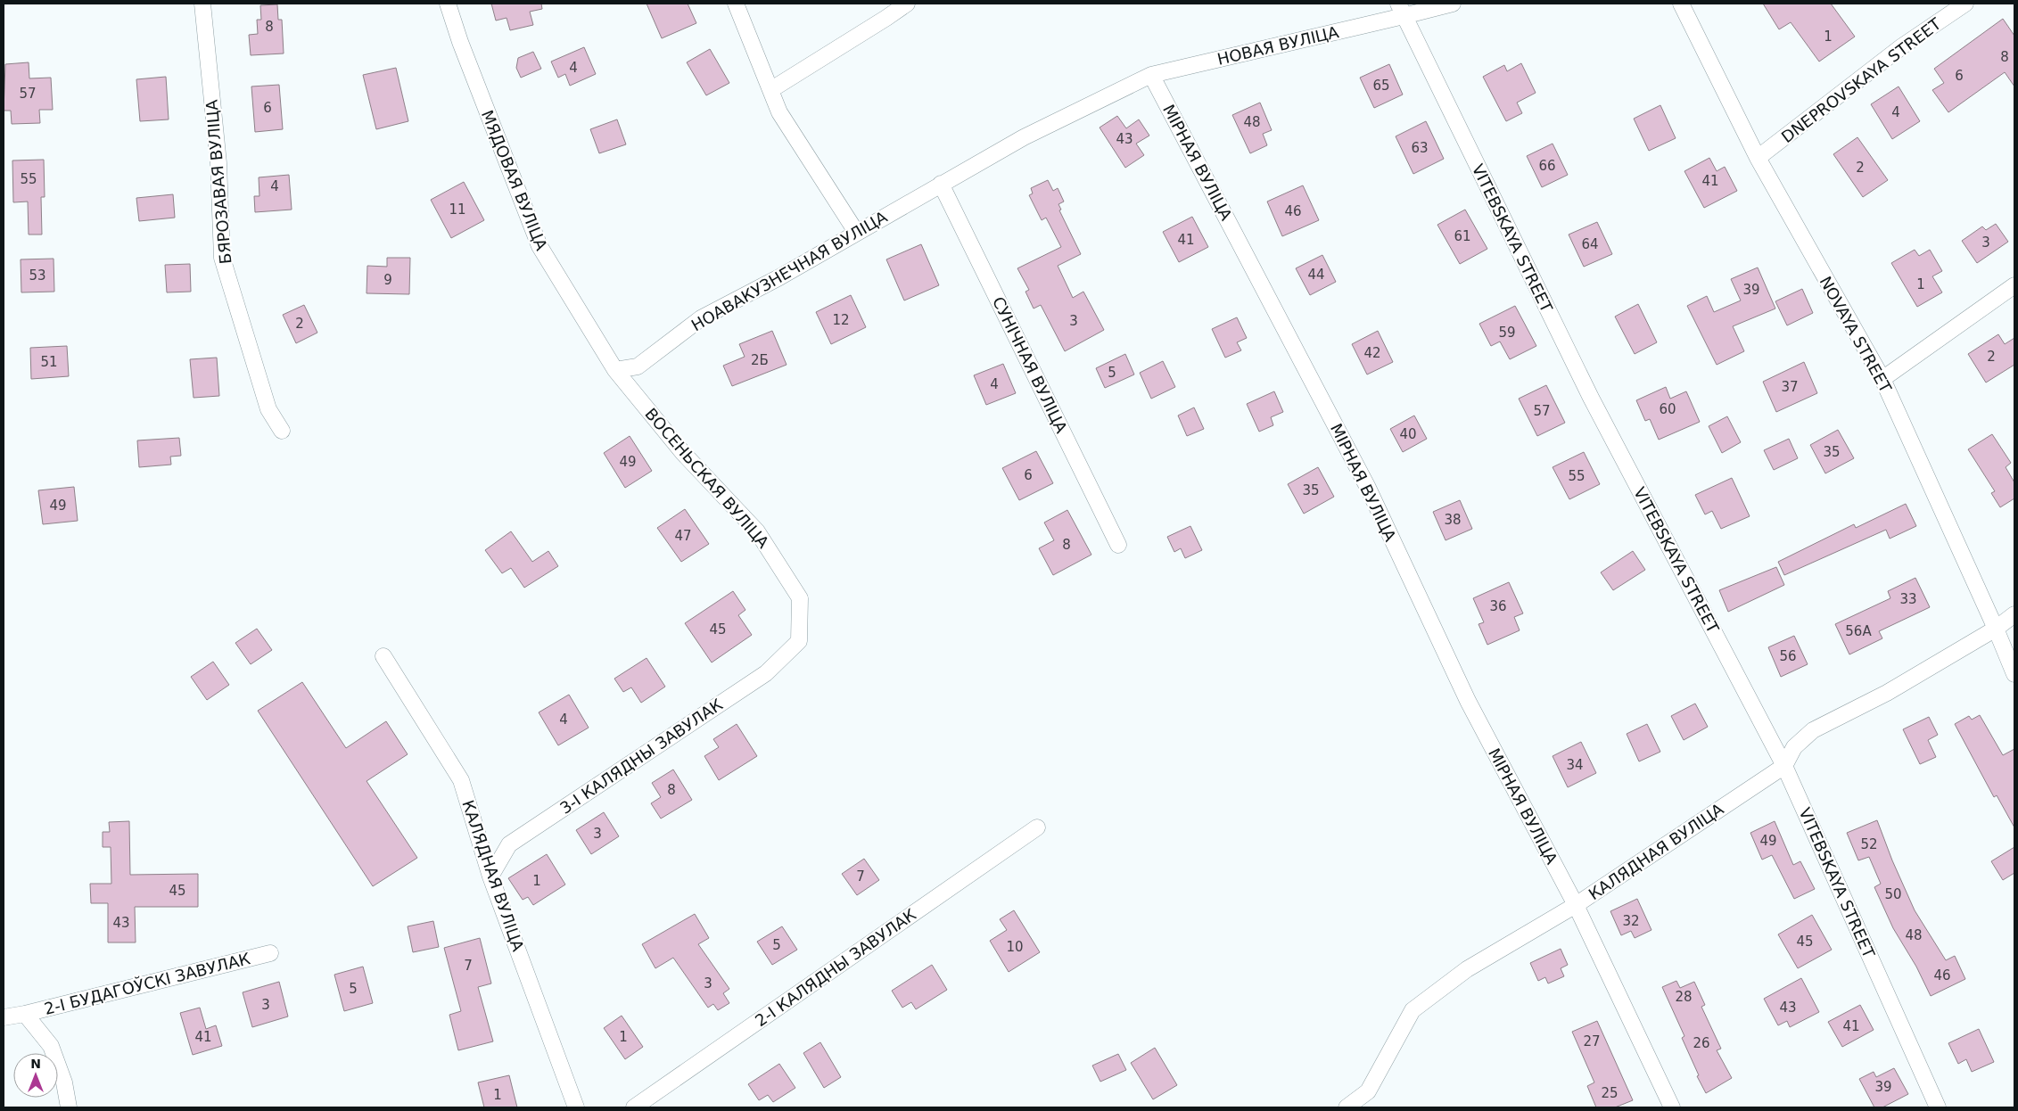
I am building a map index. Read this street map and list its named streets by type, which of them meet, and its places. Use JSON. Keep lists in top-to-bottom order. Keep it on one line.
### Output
{"streets":{"street":["НОВАЯ ВУЛІЦА","DNEPROVSKAYA STREET","МІРНАЯ ВУЛІЦА","МЯДОВАЯ ВУЛІЦА","БЯРОЗАВАЯ ВУЛІЦА","VITEBSKAYA STREET","НОАВАКУЗНЕЧНАЯ ВУЛІЦА","NOVAYA STREET","СУНІЧНАЯ ВУЛІЦА","ВОСЕНЬСКАЯ ВУЛІЦА","3-І КАЛЯДНЫ ЗАВУЛАК","КАЛЯДНАЯ ВУЛІЦА","2-І КАЛЯДНЫ ЗАВУЛАК","2-І БУДАГОЎСКІ ЗАВУЛАК"]},"crossings":[["НОВАЯ ВУЛІЦА","МІРНАЯ ВУЛІЦА"],["НОВАЯ ВУЛІЦА","VITEBSKAYA STREET"],["DNEPROVSKAYA STREET","NOVAYA STREET"],["МІРНАЯ ВУЛІЦА","КАЛЯДНАЯ ВУЛІЦА"],["МЯДОВАЯ ВУЛІЦА","НОАВАКУЗНЕЧНАЯ ВУЛІЦА"],["МЯДОВАЯ ВУЛІЦА","ВОСЕНЬСКАЯ ВУЛІЦА"],["VITEBSKAYA STREET","КАЛЯДНАЯ ВУЛІЦА"],["НОАВАКУЗНЕЧНАЯ ВУЛІЦА","СУНІЧНАЯ ВУЛІЦА"],["НОАВАКУЗНЕЧНАЯ ВУЛІЦА","ВОСЕНЬСКАЯ ВУЛІЦА"],["NOVAYA STREET","КАЛЯДНАЯ ВУЛІЦА"],["ВОСЕНЬСКАЯ ВУЛІЦА","3-І КАЛЯДНЫ ЗАВУЛАК"],["3-І КАЛЯДНЫ ЗАВУЛАК","КАЛЯДНАЯ ВУЛІЦА"]],"house_numbers":["8","1","8","4","6","65","57","6","4","48","43","63","66","2","55","41","4","11","46","61","41","3","64","44","53","9","1","39","12","3","2","59","42","2","2Б","51","5","4","37","60","57","40","35","49","6","55","35","49","38","47","8","33","36","45","56А","56","4","34","8","3","49","52","7","1","45","50","32","43","48","45","5","10","7","46","3","5","28","3","43","41","41","1","27","26","39","25","1"],"north":"top"}
